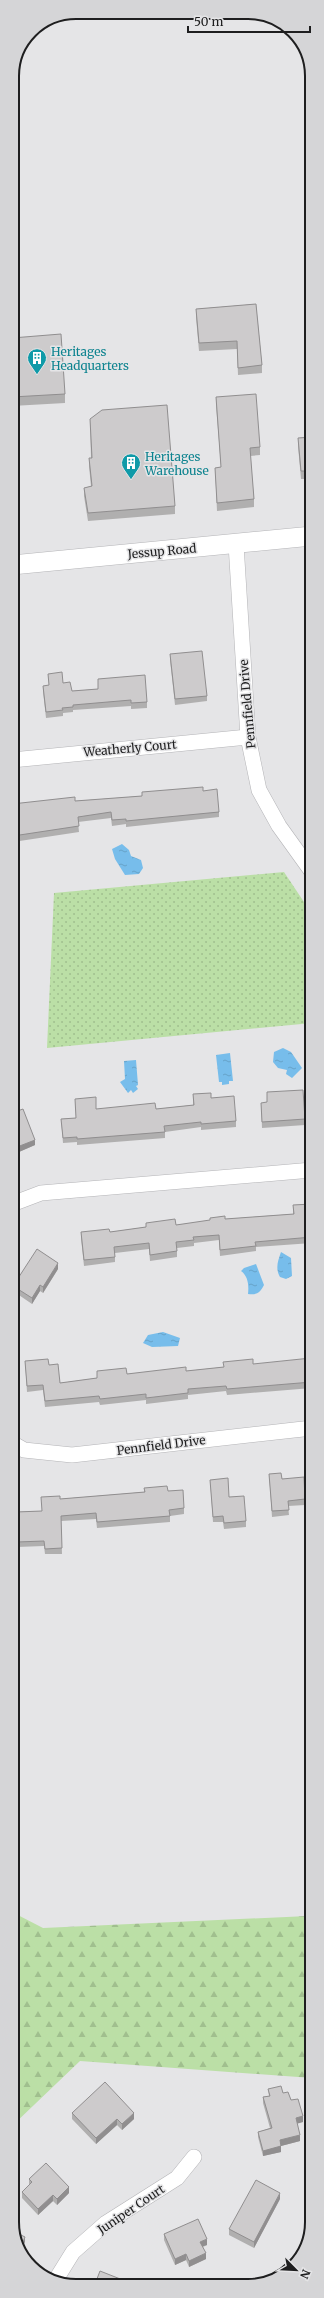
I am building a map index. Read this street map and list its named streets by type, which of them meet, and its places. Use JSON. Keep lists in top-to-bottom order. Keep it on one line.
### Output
{"streets":{"street":["Jessup Road","Pennfield Drive","Weatherly Court","Juniper Court"]},"crossings":[["Jessup Road","Pennfield Drive"],["Pennfield Drive","Weatherly Court"]],"places":{"building":["Heritages Headquarters","Heritages Warehouse"]},"scale_bar":"50 m","north":"bottom right"}
